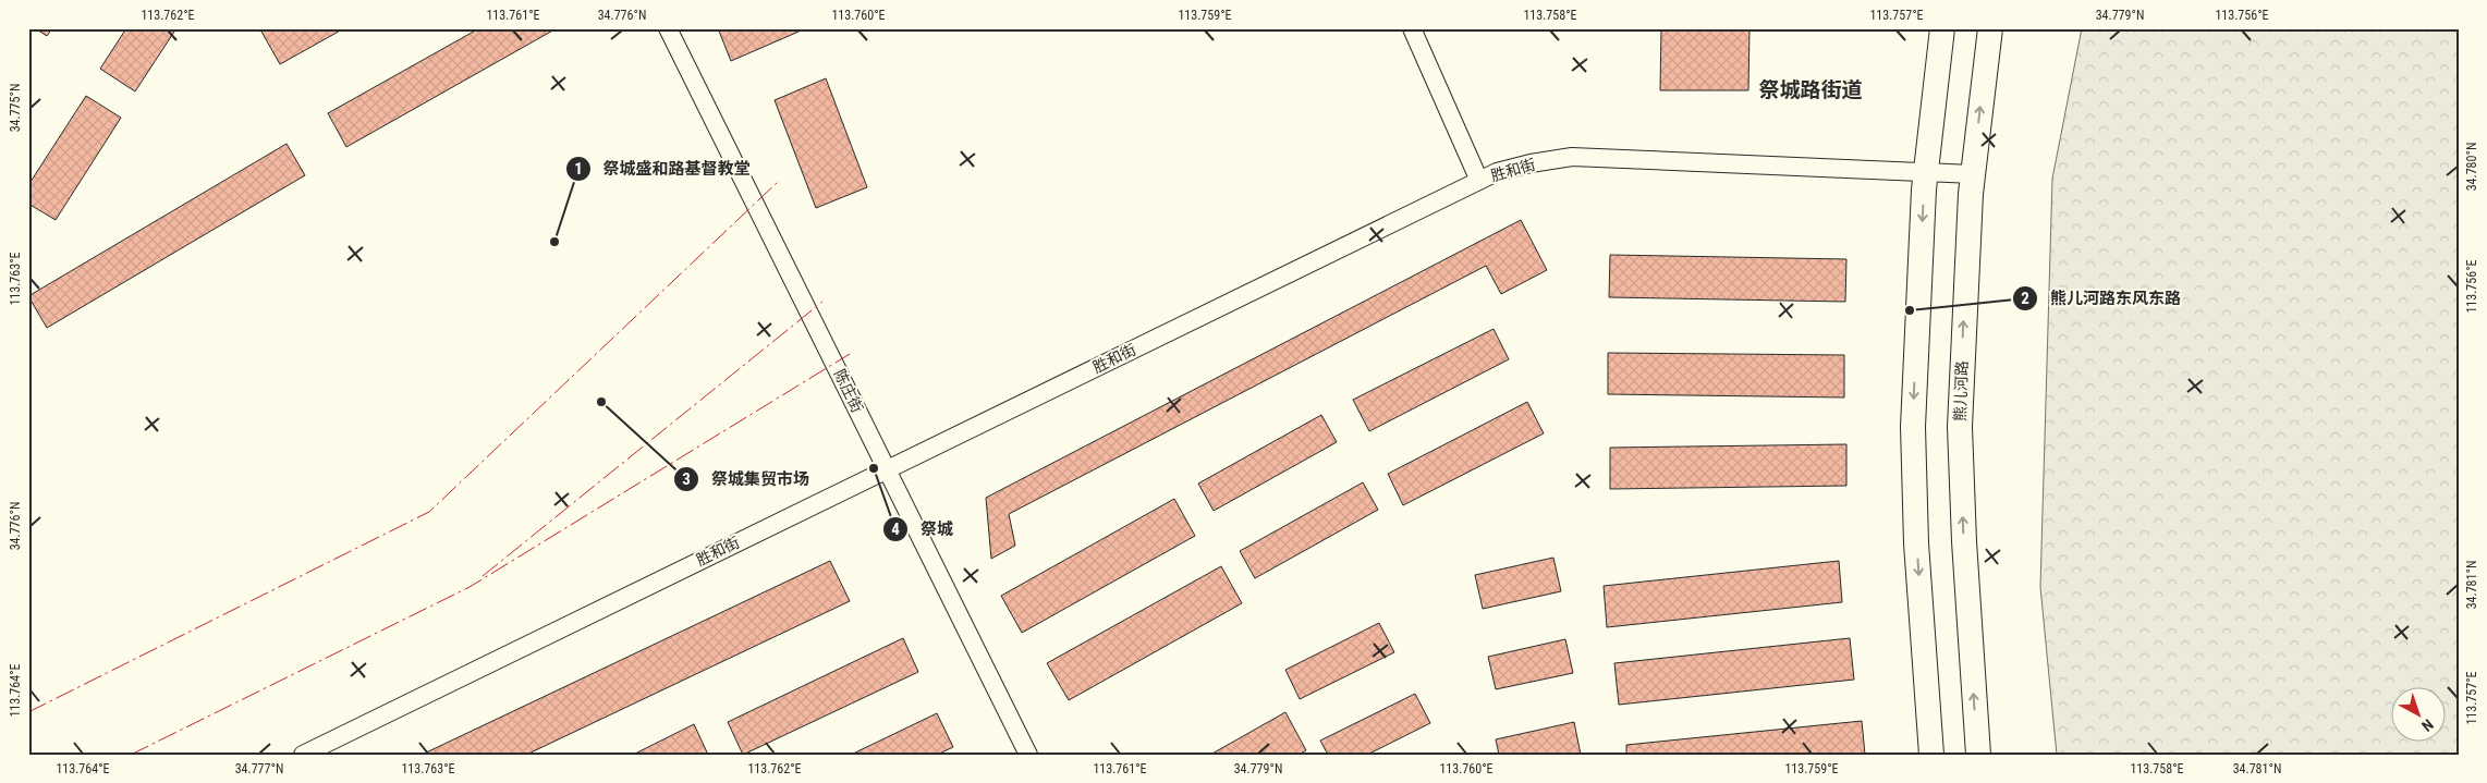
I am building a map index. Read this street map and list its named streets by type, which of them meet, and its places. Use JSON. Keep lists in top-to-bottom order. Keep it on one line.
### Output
{"streets":{"street":["胜和街","陈庄街","熊儿河路"]},"crossings":[["胜和街","陈庄街"],["胜和街","熊儿河路"]],"districts":["祭城路街道"],"places":["祭城盛和路基督教堂","熊儿河路东风东路","祭城集贸市场","祭城"],"north":"bottom right","coordinates":["113.762°E","113.761°E","34.776°N","113.760°E","113.759°E","113.758°E","113.757°E","34.779°N","113.756°E","34.775°N","34.780°N","113.763°E","34.781°N","113.764°E","34.777°N"]}
